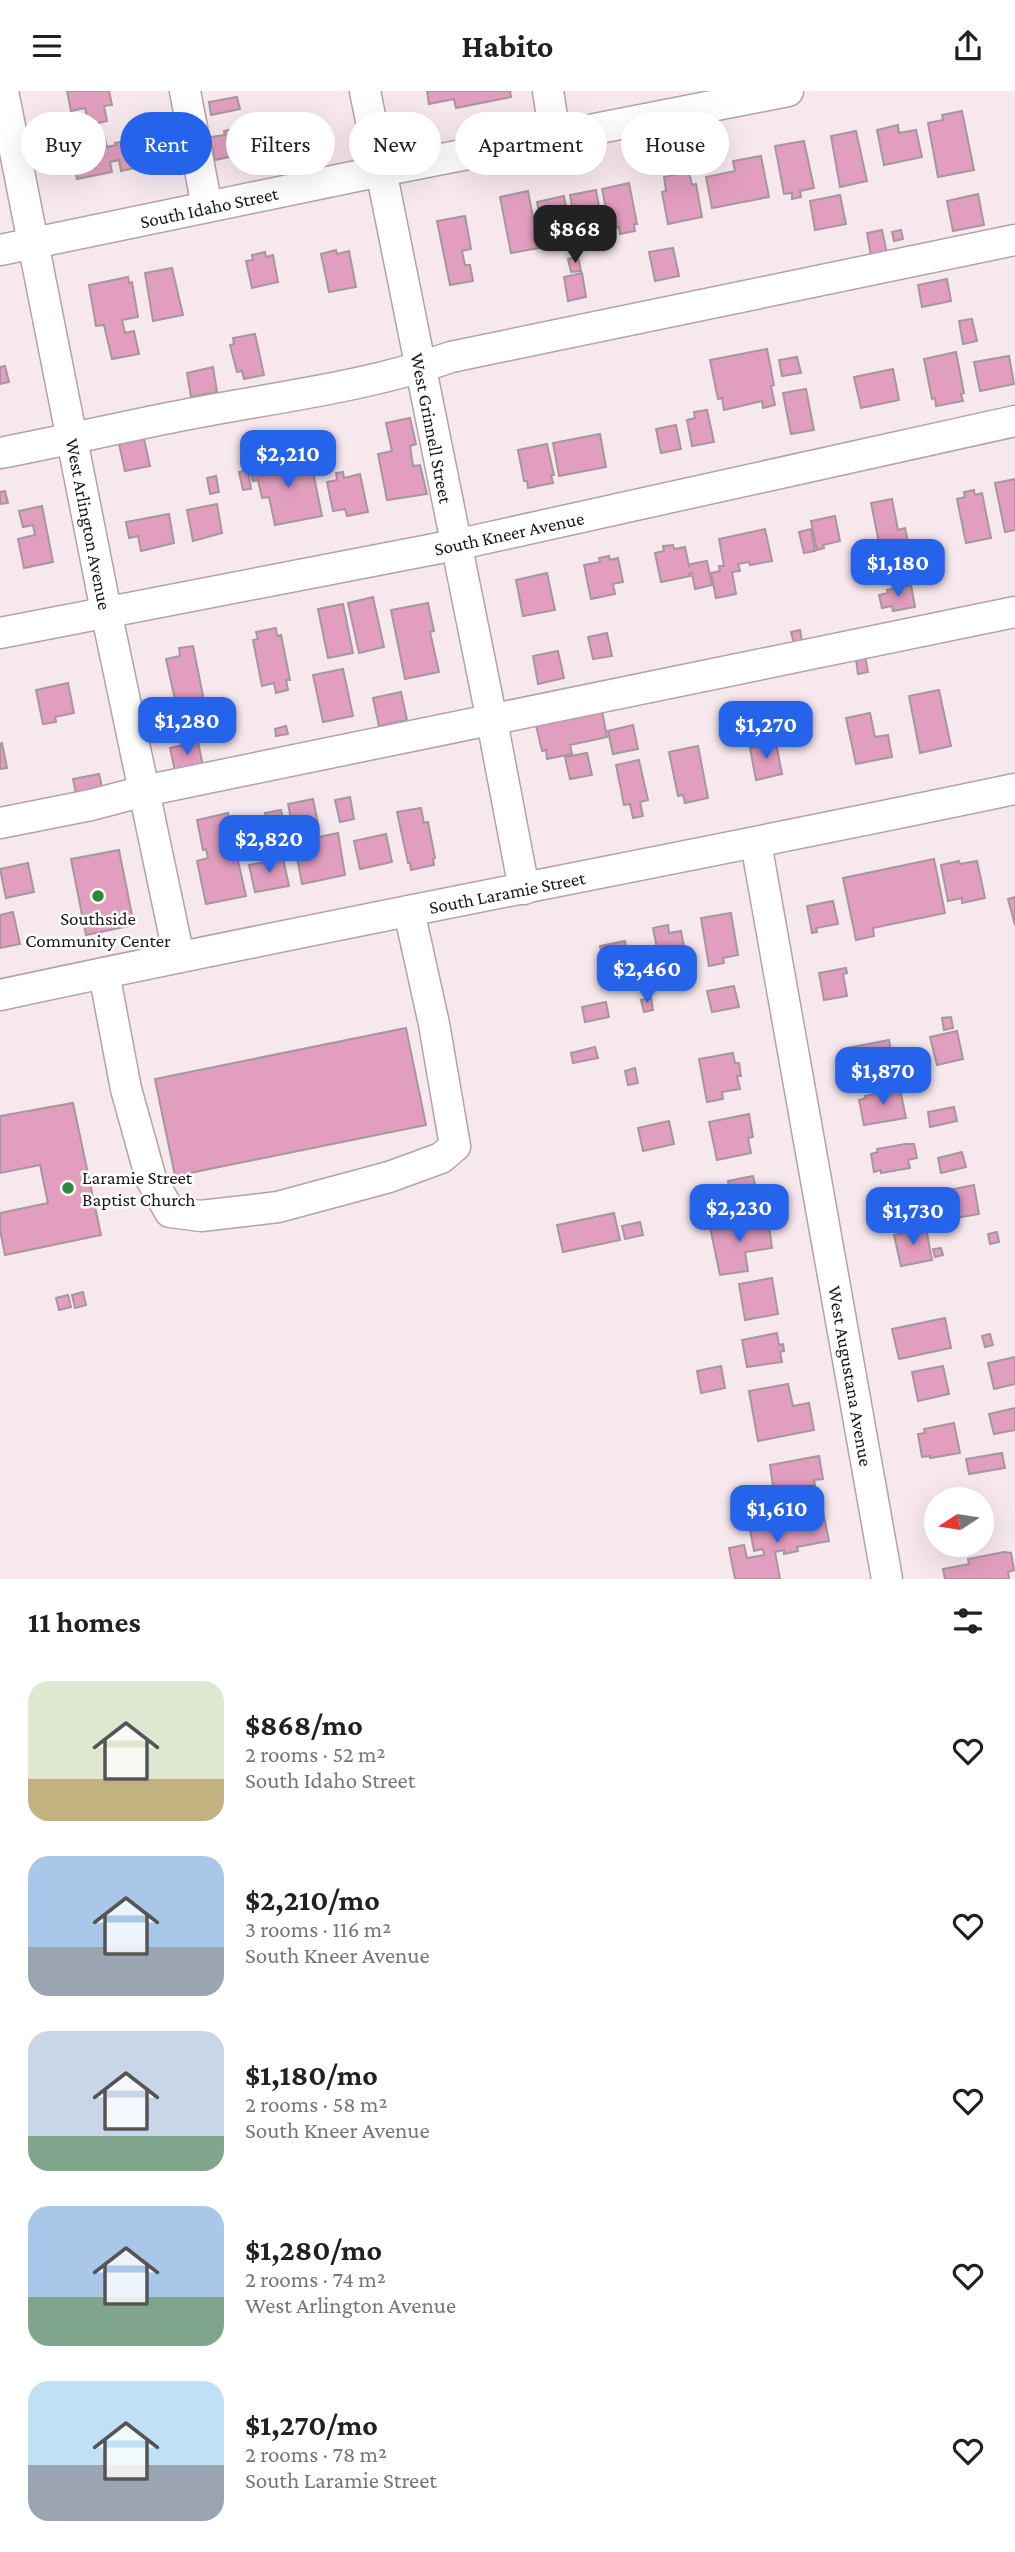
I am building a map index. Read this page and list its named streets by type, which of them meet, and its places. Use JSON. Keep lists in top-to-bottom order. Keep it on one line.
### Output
{"streets":{"street":["South Idaho Street","West Grinnell Street","West Arlington Avenue","South Kneer Avenue","South Laramie Street","West Augustana Avenue"]},"crossings":[["South Idaho Street","West Arlington Avenue"],["West Grinnell Street","South Kneer Avenue"],["West Grinnell Street","South Laramie Street"],["West Arlington Avenue","South Kneer Avenue"],["West Arlington Avenue","South Laramie Street"],["South Laramie Street","West Augustana Avenue"]],"places":["Southside Community Center","Laramie Street Baptist Church"],"north":"left","page":{"header":"Habito","chip":["Buy","Rent","Filters","New","Apartment","House"],"price":["$868","$2,210","$1,180","$1,280","$1,270","$2,820","$2,460","$1,870","$2,230","$1,730","$1,610"],"heading":"11 homes","list":[{"name":"$868/mo","note":"2 rooms · 52 m² · South Idaho Street"},{"name":"$2,210/mo","note":"3 rooms · 116 m² · South Kneer Avenue"},{"name":"$1,180/mo","note":"2 rooms · 58 m² · South Kneer Avenue"},{"name":"$1,280/mo","note":"2 rooms · 74 m² · West Arlington Avenue"},{"name":"$1,270/mo","note":"2 rooms · 78 m² · South Laramie Street"}]}}
